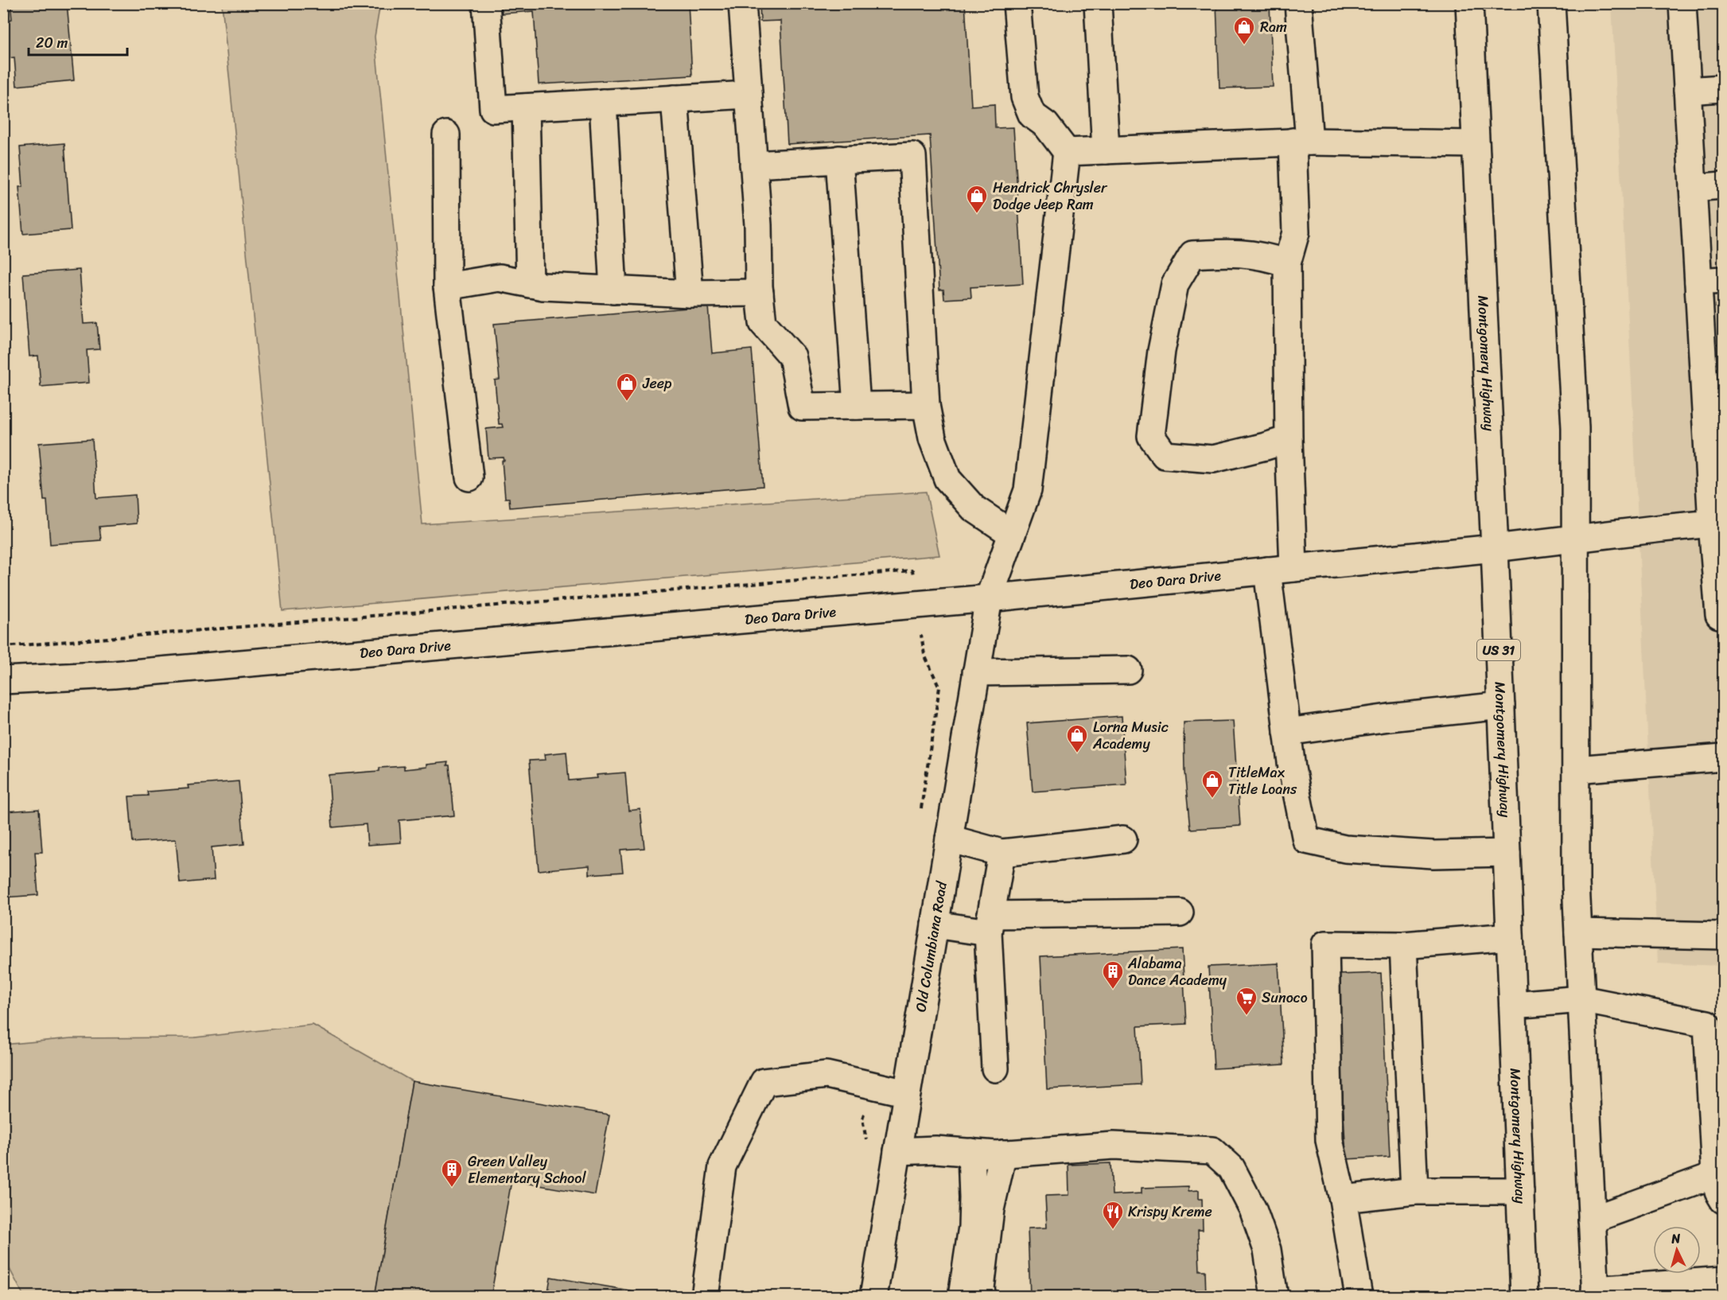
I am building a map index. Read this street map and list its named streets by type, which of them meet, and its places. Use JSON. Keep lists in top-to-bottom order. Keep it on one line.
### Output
{"streets":{"main road":["Montgomery Highway","Deo Dara Drive","US 31","Old Columbiana Road"]},"crossings":[["Montgomery Highway","Deo Dara Drive"],["Deo Dara Drive","Old Columbiana Road"]],"places":{"shop":["Ram","Hendrick Chrysler Dodge Jeep Ram","Jeep","Lorna Music Academy","TitleMax Title Loans"],"building":["Alabama Dance Academy","Green Valley Elementary School"],"supermarket":["Sunoco"],"restaurant":["Krispy Kreme"]},"scale_bar":"20 m","north":"top"}
